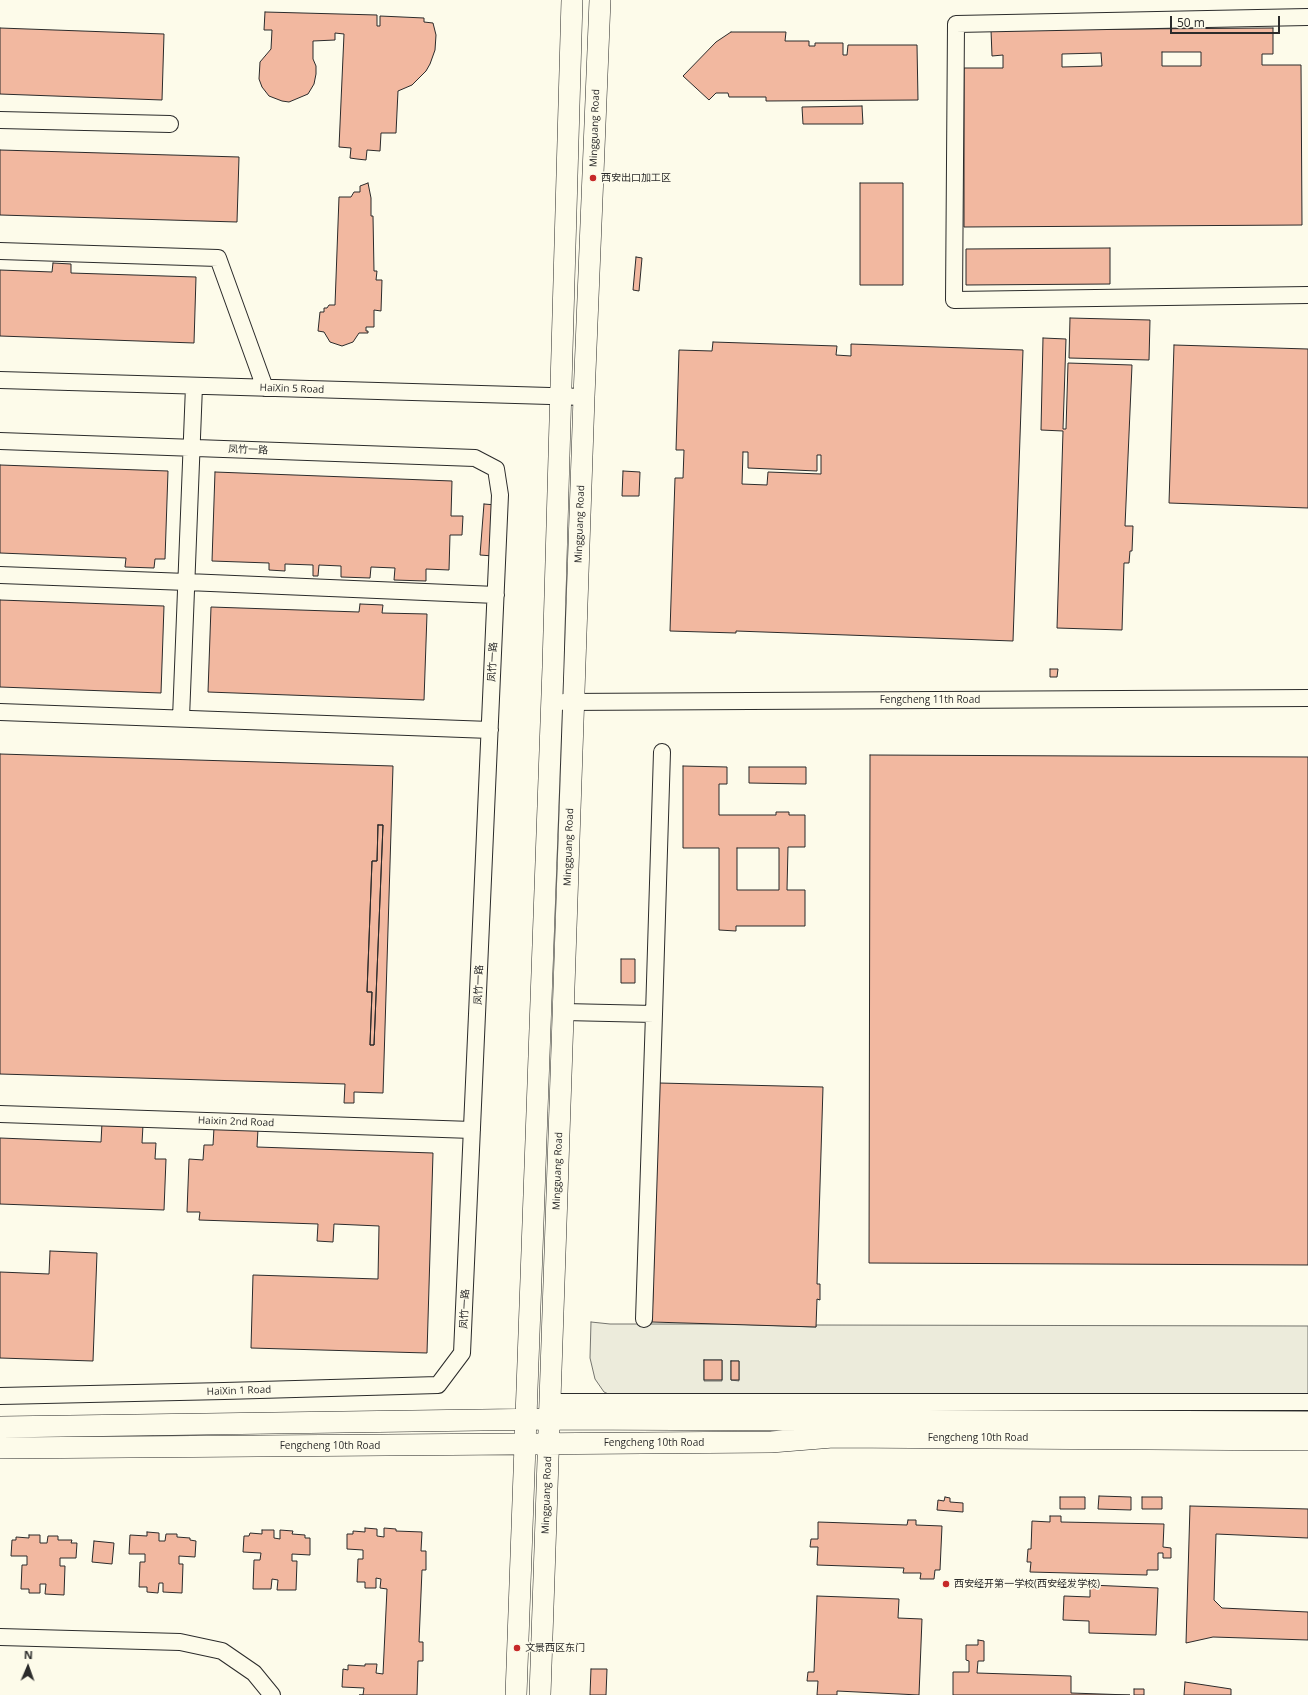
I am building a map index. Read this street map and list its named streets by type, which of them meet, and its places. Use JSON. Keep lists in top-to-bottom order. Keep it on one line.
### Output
{"streets":{"main road":["Mingguang Road","Fengcheng 10th Road"],"street":["HaiXin 5 Road","凤竹一路","Fengcheng 11th Road","Haixin 2nd Road","HaiXin 1 Road"]},"crossings":[["Mingguang Road","HaiXin 5 Road"],["Mingguang Road","Fengcheng 11th Road"],["Mingguang Road","Fengcheng 10th Road"],["凤竹一路","Haixin 2nd Road"],["凤竹一路","HaiXin 1 Road"]],"places":["西安出口加工区","西安经开第一学校(西安经发学校)","文景西区东门"],"scale_bar":"50 m","north":"top"}
